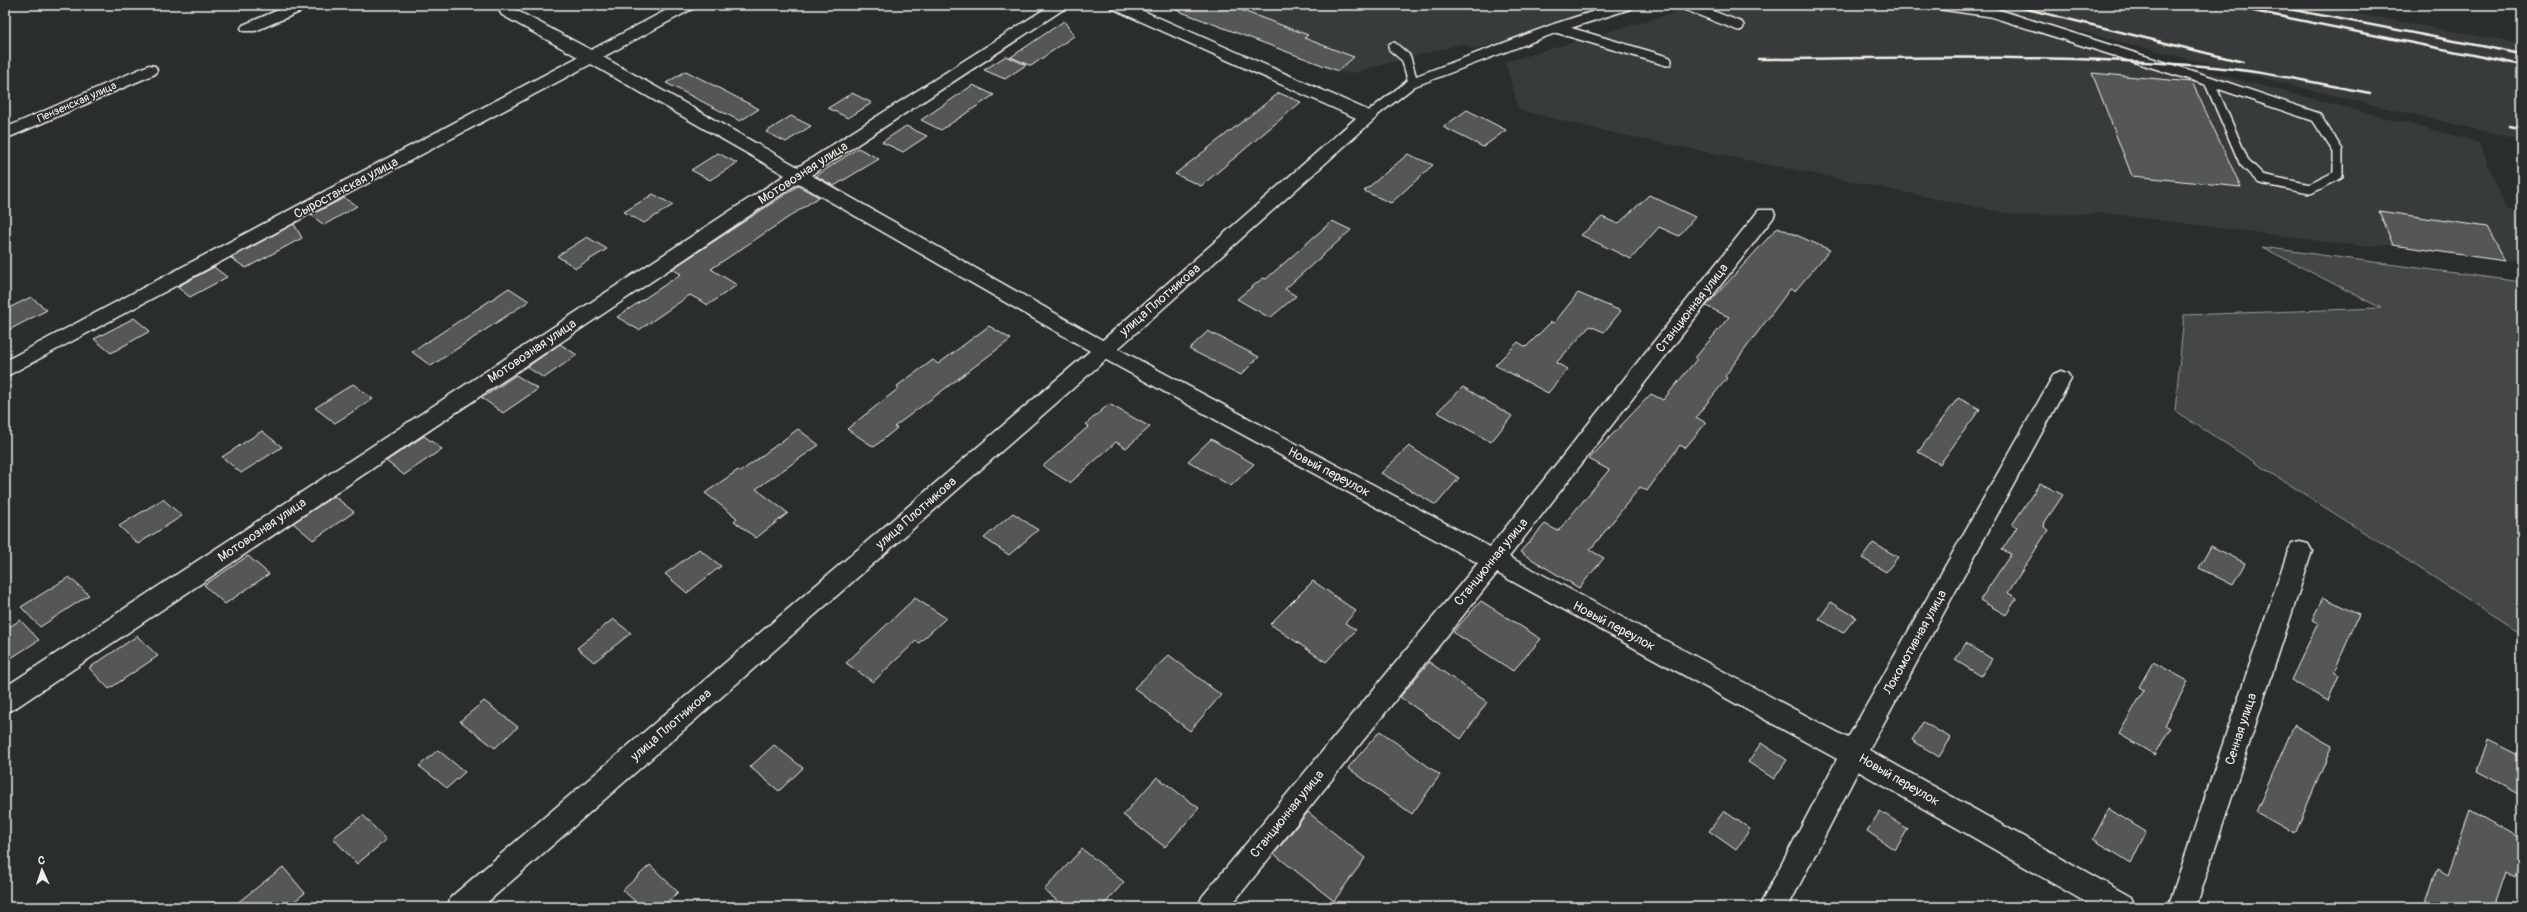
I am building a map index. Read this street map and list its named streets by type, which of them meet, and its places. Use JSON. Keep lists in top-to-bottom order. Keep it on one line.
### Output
{"streets":{"street":["Пензенская улица","Мотовозная улица","Сыростанская улица","улица Плотникова","Станционная улица","Новый переулок","Локомотивная улица","Сенная улица"]},"crossings":[["Мотовозная улица","Новый переулок"],["Сыростанская улица","Новый переулок"],["улица Плотникова","Новый переулок"],["Станционная улица","Новый переулок"],["Новый переулок","Локомотивная улица"]],"north":"top"}
